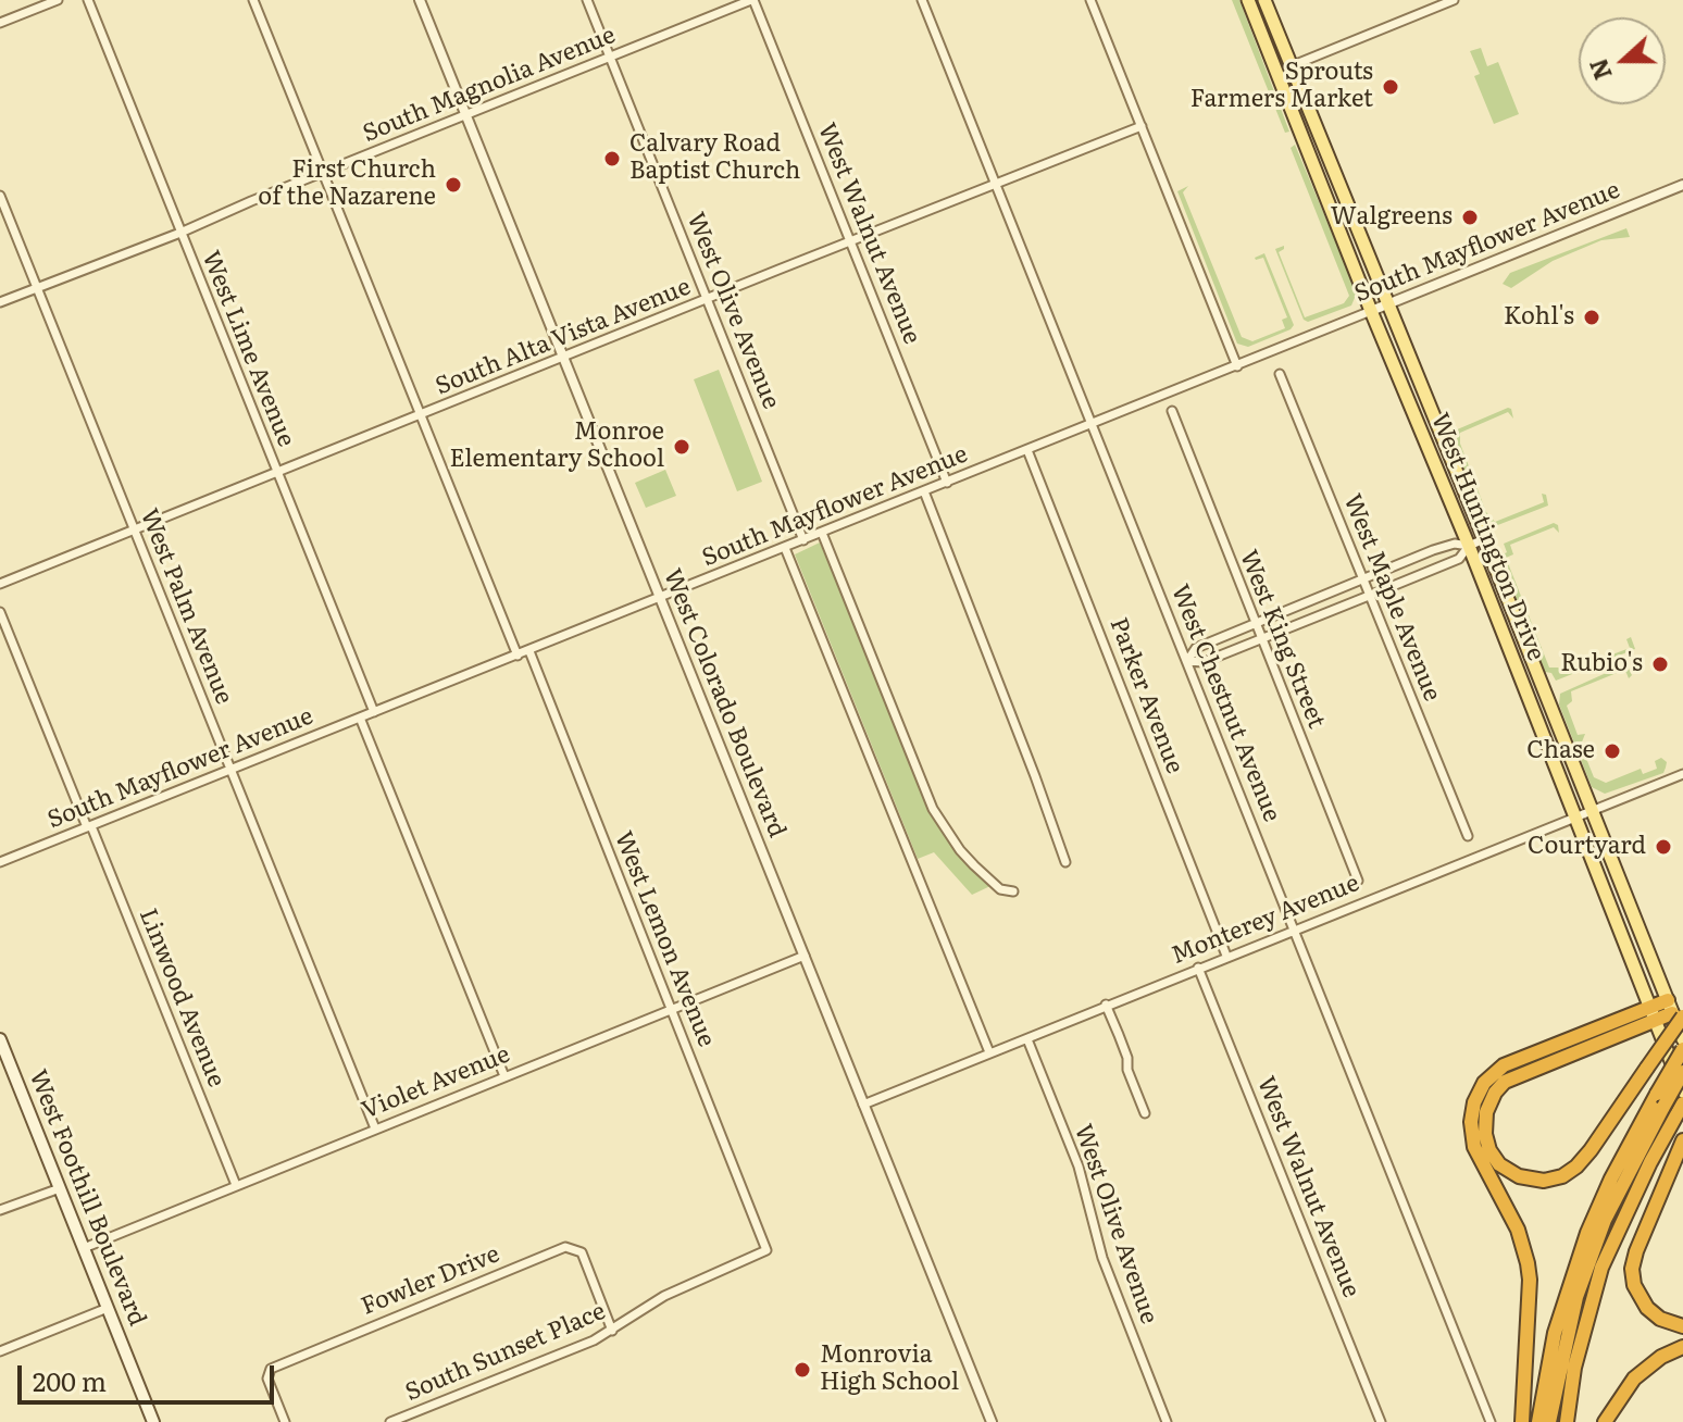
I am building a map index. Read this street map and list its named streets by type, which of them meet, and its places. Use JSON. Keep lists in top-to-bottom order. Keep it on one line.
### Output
{"streets":{"main road":["West Huntington Drive","West Foothill Boulevard"],"street":["South Magnolia Avenue","West Walnut Avenue","South Mayflower Avenue","West Olive Avenue","South Alta Vista Avenue","West Lime Avenue","West Maple Avenue","West Palm Avenue","West King Street","Parker Avenue","West Colorado Boulevard","West Chestnut Avenue","Monterey Avenue","West Lemon Avenue","Linwood Avenue","Violet Avenue","Fowler Drive","South Sunset Place"]},"crossings":[["South Magnolia Avenue","West Walnut Avenue"],["South Magnolia Avenue","West Olive Avenue"],["South Magnolia Avenue","West Lime Avenue"],["South Magnolia Avenue","West Palm Avenue"],["South Magnolia Avenue","West Colorado Boulevard"],["West Walnut Avenue","South Mayflower Avenue"],["West Walnut Avenue","South Alta Vista Avenue"],["West Walnut Avenue","Monterey Avenue"],["South Mayflower Avenue","West Olive Avenue"],["South Mayflower Avenue","West Lime Avenue"],["South Mayflower Avenue","West Huntington Drive"],["South Mayflower Avenue","West Palm Avenue"],["South Mayflower Avenue","Parker Avenue"],["South Mayflower Avenue","West Colorado Boulevard"],["South Mayflower Avenue","West Chestnut Avenue"],["South Mayflower Avenue","West Lemon Avenue"],["South Mayflower Avenue","Linwood Avenue"],["West Olive Avenue","South Alta Vista Avenue"],["West Olive Avenue","Monterey Avenue"],["South Alta Vista Avenue","West Lime Avenue"],["South Alta Vista Avenue","West Palm Avenue"],["South Alta Vista Avenue","West Colorado Boulevard"],["South Alta Vista Avenue","West Chestnut Avenue"],["West Huntington Drive","Monterey Avenue"],["West Palm Avenue","Violet Avenue"],["Parker Avenue","Monterey Avenue"],["West Colorado Boulevard","Monterey Avenue"],["West Colorado Boulevard","Violet Avenue"],["West Chestnut Avenue","Monterey Avenue"],["West Lemon Avenue","Violet Avenue"],["West Lemon Avenue","South Sunset Place"],["Linwood Avenue","Violet Avenue"],["Violet Avenue","West Foothill Boulevard"],["Fowler Drive","South Sunset Place"]],"places":["Sprouts Farmers Market","Calvary Road Baptist Church","First Church of the Nazarene","Walgreens","Kohl's","Monroe Elementary School","Rubio's","Chase","Courtyard","Monrovia High School"],"scale_bar":"200 m","north":"left"}
